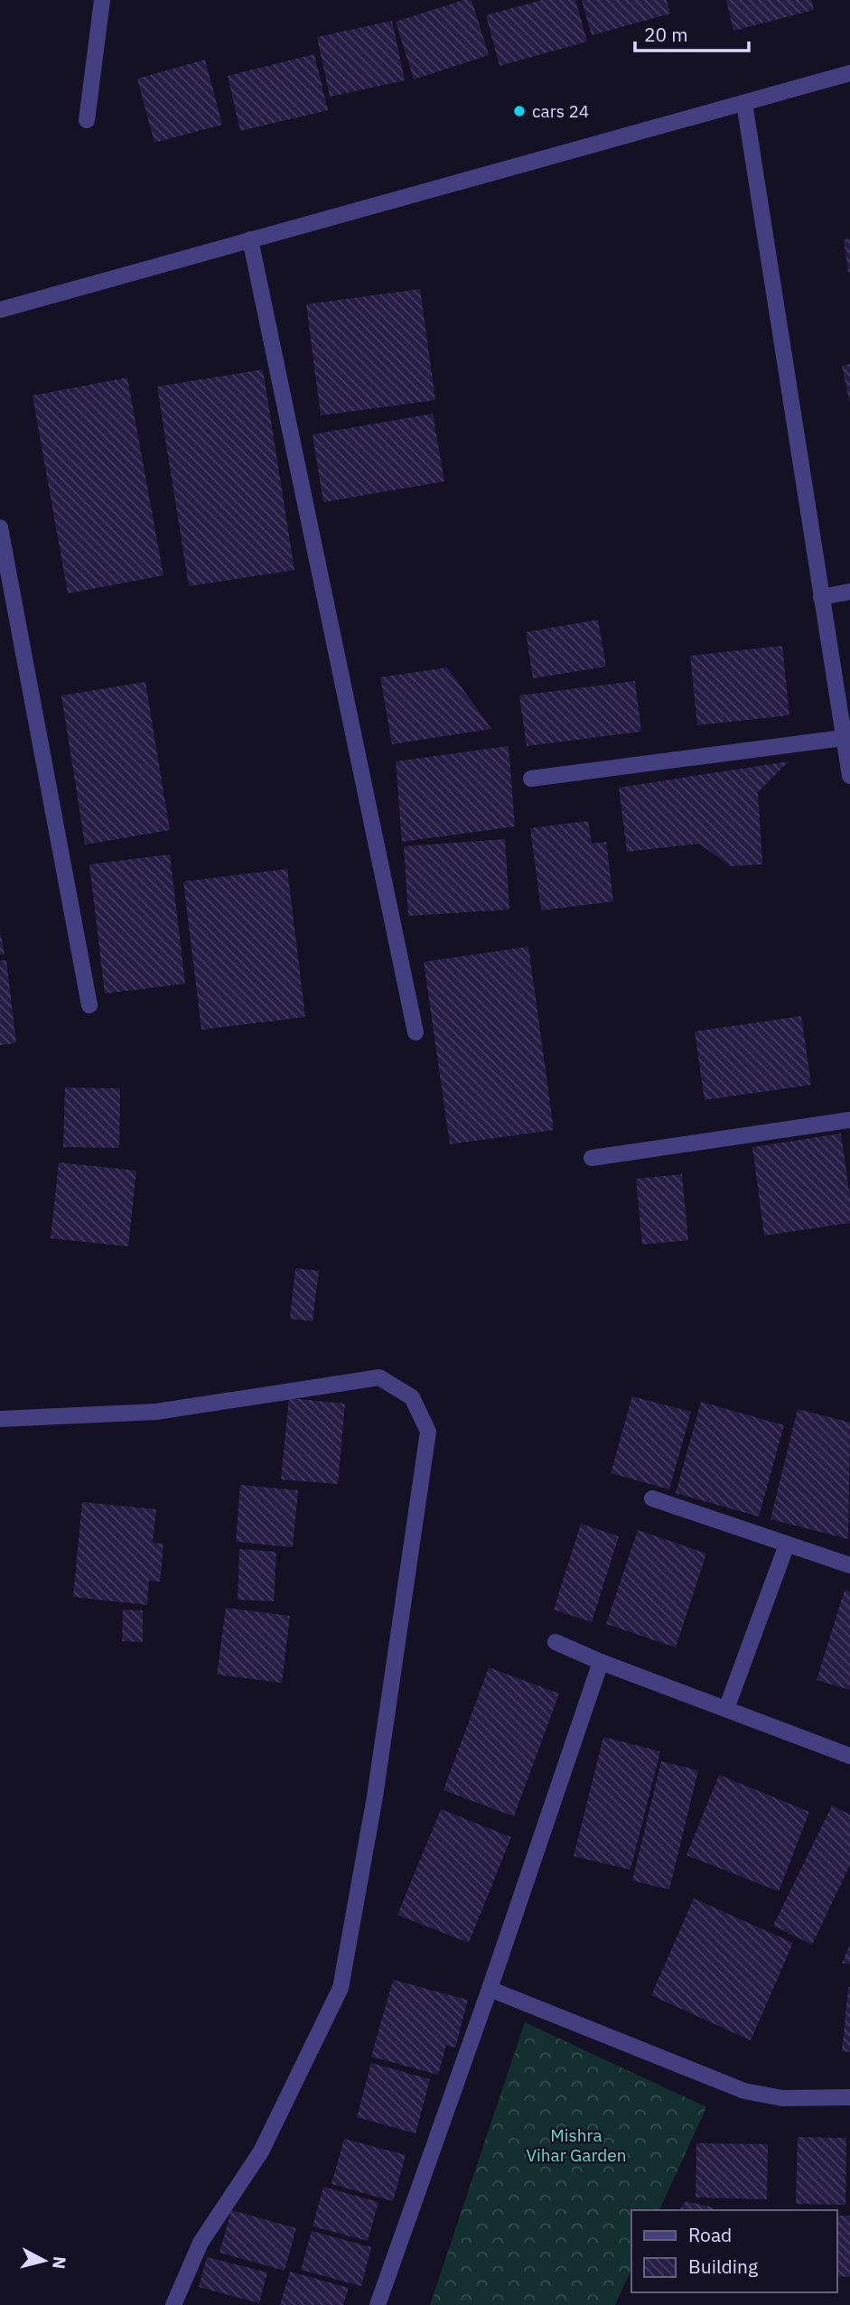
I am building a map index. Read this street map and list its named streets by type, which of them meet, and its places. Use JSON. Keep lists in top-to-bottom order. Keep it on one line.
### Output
{"parks":["Mishra Vihar Garden"],"places":["cars 24"],"legend":["Road","Building"],"scale_bar":"20 m","north":"right"}
